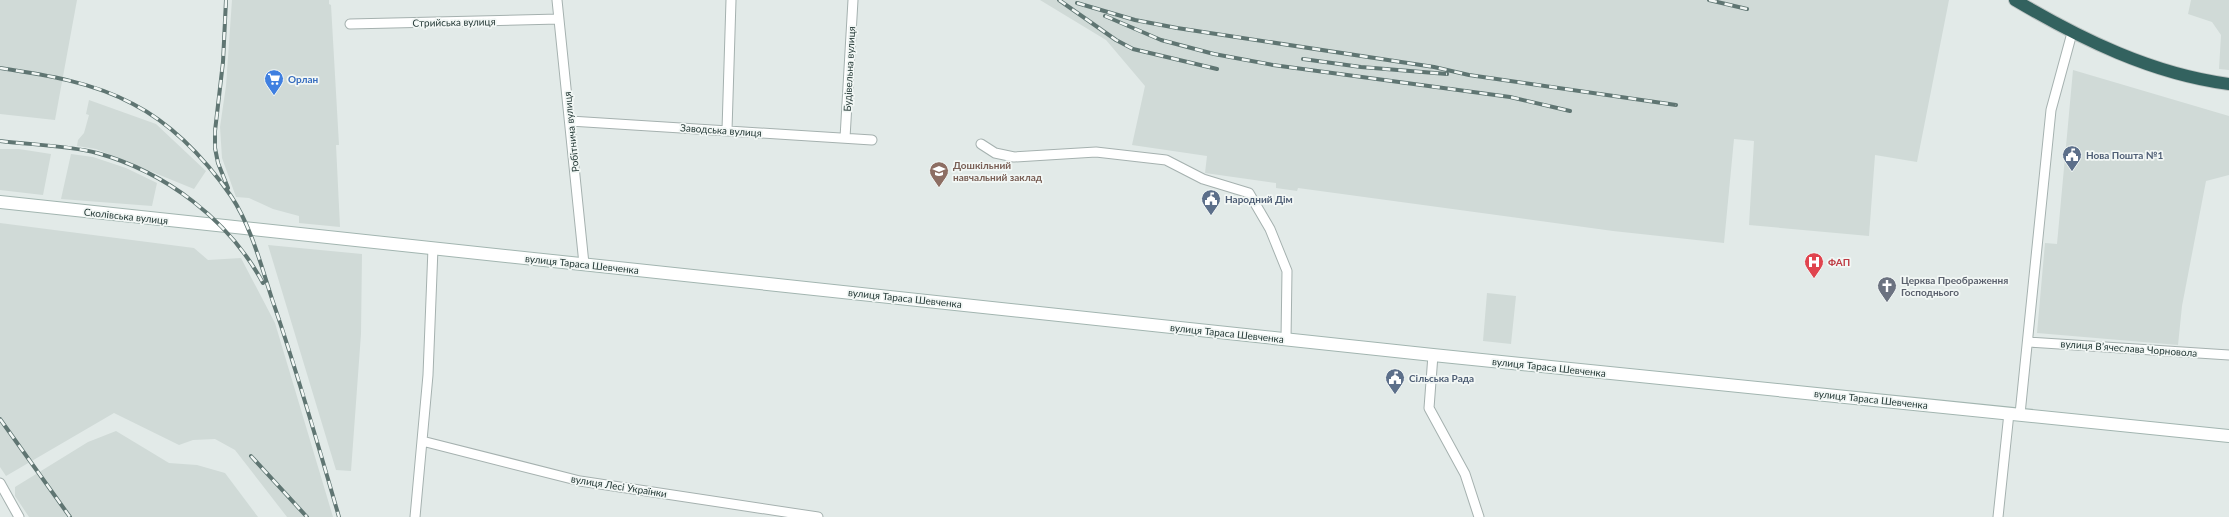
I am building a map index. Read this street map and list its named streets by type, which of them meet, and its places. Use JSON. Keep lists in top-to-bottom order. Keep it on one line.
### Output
{"streets":{"street":["Стрийська вулиця","Будівельна вулиця","Заводська вулиця","Робітнича вулиця","Сколівська вулиця","вулиця Тараса Шевченка","вулиця Вʼячеслава Чорновола","вулиця Лесі Українки"]},"crossings":[["Стрийська вулиця","Робітнича вулиця"],["Будівельна вулиця","Заводська вулиця"],["Заводська вулиця","Робітнича вулиця"],["Робітнича вулиця","вулиця Тараса Шевченка"],["Сколівська вулиця","вулиця Тараса Шевченка"]],"places":{"supermarket":["Орлан"],"public building":["Нова Пошта №1","Народний Дім","Сільська Рада"],"school or university":["Дошкільний навчальний заклад"],"hospital":["ФАП"],"church":["Церква Преображення Господнього"]}}
